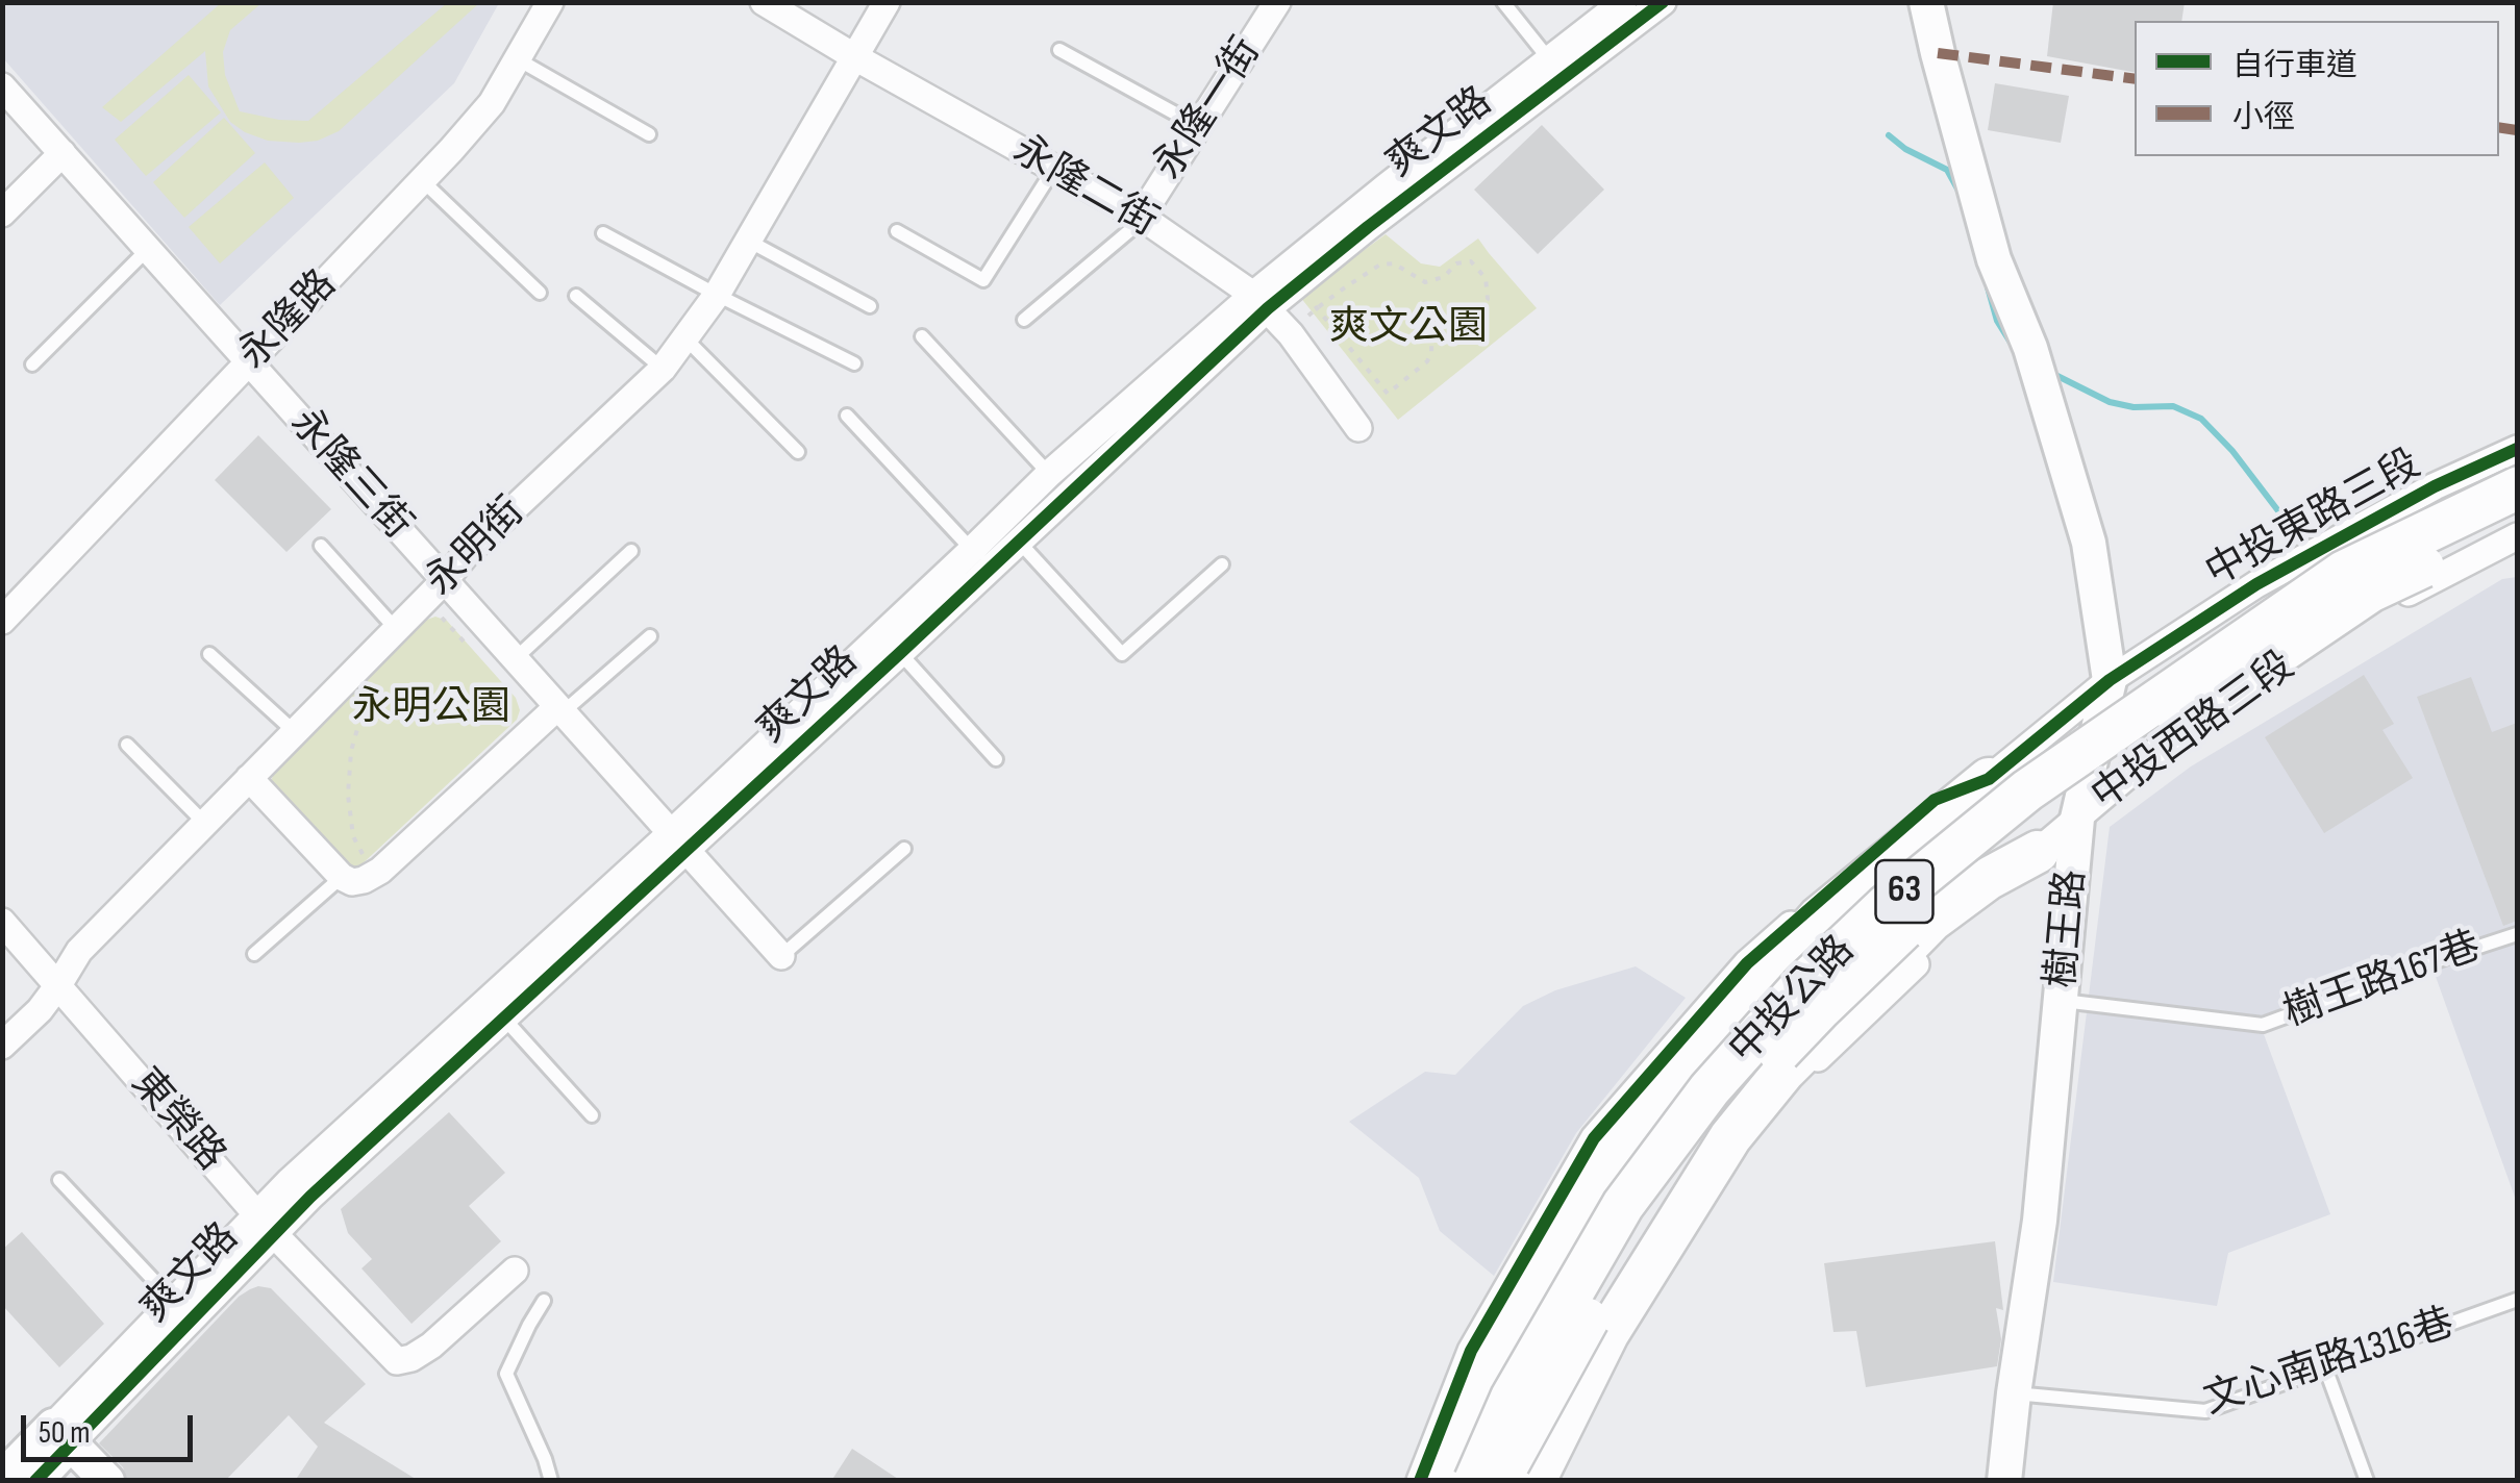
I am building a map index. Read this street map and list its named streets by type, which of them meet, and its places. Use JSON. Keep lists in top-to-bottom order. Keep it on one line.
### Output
{"streets":{"main road":["63","中投公路"],"street":["永隆一街","爽文路","永隆二街","永隆路","永隆三街","中投東路三段","永明街","中投西路三段","樹王路","東榮路"],"lane":["樹王路167巷","文心南路1316巷"]},"crossings":[["永隆一街","永隆二街"],["爽文路","永隆二街"],["爽文路","永隆三街"],["爽文路","東榮路"],["永隆二街","永明街"],["永隆路","永隆三街"],["永隆三街","永明街"],["中投東路三段","樹王路"],["永明街","東榮路"],["中投西路三段","樹王路"],["中投西路三段","中投公路"],["樹王路","樹王路167巷"],["樹王路","文心南路1316巷"]],"parks":["爽文公園","永明公園"],"legend":["自行車道","小徑"],"scale_bar":"50 m"}
